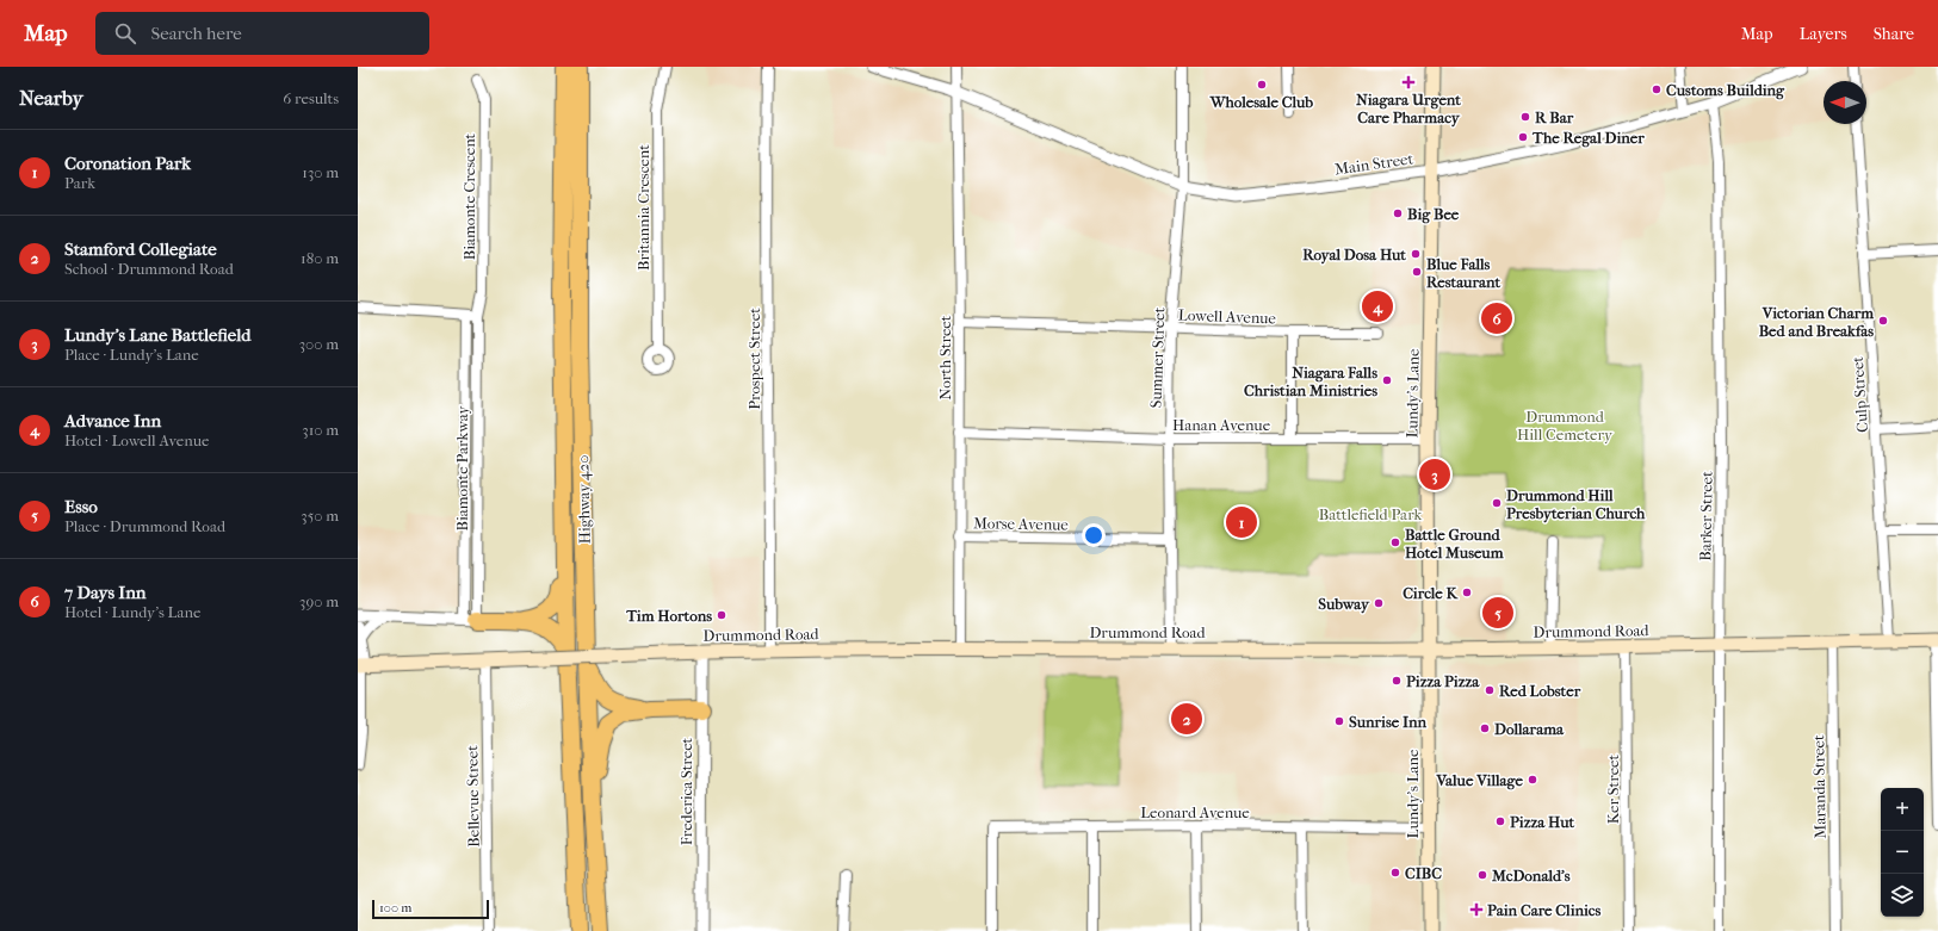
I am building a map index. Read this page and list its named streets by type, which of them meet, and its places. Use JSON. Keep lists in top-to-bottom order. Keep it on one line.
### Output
{"streets":{"highway":["Highway 420"],"main road":["Lundy's Lane","Drummond Road"],"street":["Main Street","Biamonte Crescent","Britannia Crescent","Lowell Avenue","North Street","Summer Street","Prospect Street","Culp Street","Hanan Avenue","Biamonte Parkway","Barker Street","Morse Avenue","Maranda Street","Ker Street","Frederica Street","Bellevue Street","Leonard Avenue"]},"crossings":[["Main Street","North Street"],["Main Street","Summer Street"],["Main Street","Lundy's Lane"],["Main Street","Barker Street"],["Biamonte Crescent","Biamonte Parkway"],["Lowell Avenue","North Street"],["Lowell Avenue","Summer Street"],["North Street","Hanan Avenue"],["North Street","Morse Avenue"],["North Street","Drummond Road"],["Summer Street","Hanan Avenue"],["Summer Street","Morse Avenue"],["Summer Street","Drummond Road"],["Prospect Street","Drummond Road"],["Lundy's Lane","Hanan Avenue"],["Lundy's Lane","Drummond Road"],["Lundy's Lane","Leonard Avenue"],["Culp Street","Drummond Road"],["Barker Street","Drummond Road"],["Drummond Road","Maranda Street"],["Drummond Road","Ker Street"],["Drummond Road","Frederica Street"],["Drummond Road","Bellevue Street"]],"parks":["Drummond Hill Cemetery","Battlefield Park"],"places":{"health":["Niagara Urgent Care Pharmacy","Pain Care Clinics"],"other":["Wholesale Club","Customs Building","R Bar","The Regal Diner","Big Bee","Royal Dosa Hut","Blue Falls Restaurant","Victorian Charm Bed and Breakfas","Niagara Falls Christian Ministries","Drummond Hill Presbyterian Church","Battle Ground Hotel Museum","Circle K","Subway","Tim Hortons","Pizza Pizza","Red Lobster","Sunrise Inn","Dollarama","Value Village","Pizza Hut","CIBC","McDonald's"]},"scale_bar":"100 m","north":"left","page":{"header":"Map","search":"Search here","nav":["Map","Layers","Share"],"heading":["Nearby","6 results"],"list":[{"mark":"1","name":"Coronation Park","note":"Park","value":"130 m"},{"mark":"2","name":"Stamford Collegiate","note":"School · Drummond Road","value":"180 m"},{"mark":"3","name":"Lundy's Lane Battlefield","note":"Place · Lundy's Lane","value":"300 m"},{"mark":"4","name":"Advance Inn","note":"Hotel · Lowell Avenue","value":"310 m"},{"mark":"5","name":"Esso","note":"Place · Drummond Road","value":"350 m"},{"mark":"6","name":"7 Days Inn","note":"Hotel · Lundy's Lane","value":"390 m"}],"pins":["4","6","3","1","5","2"],"map_buttons":["+","−"],"scale":"100 m"}}
